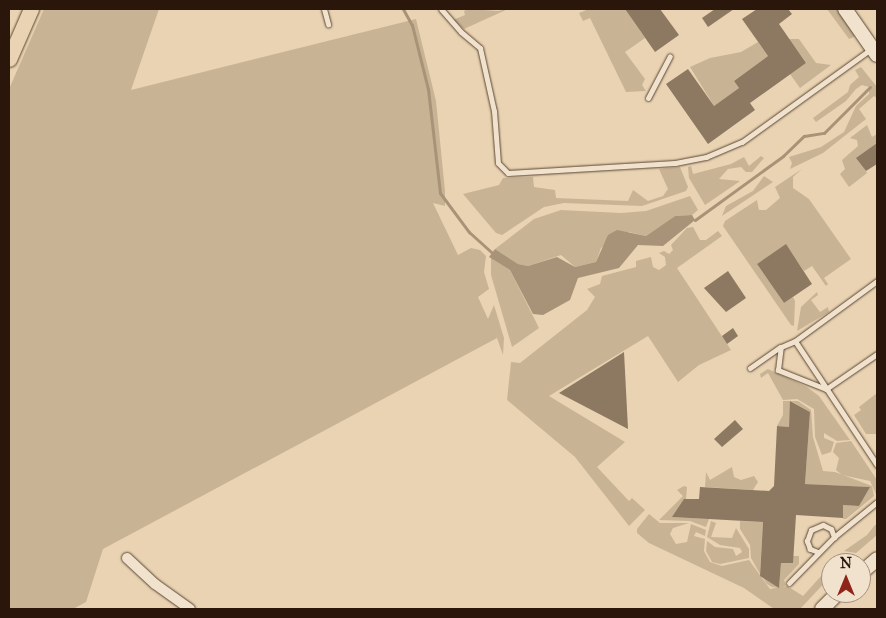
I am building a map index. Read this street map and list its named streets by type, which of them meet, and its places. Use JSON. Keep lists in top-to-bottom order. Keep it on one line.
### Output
{"north":"top"}
